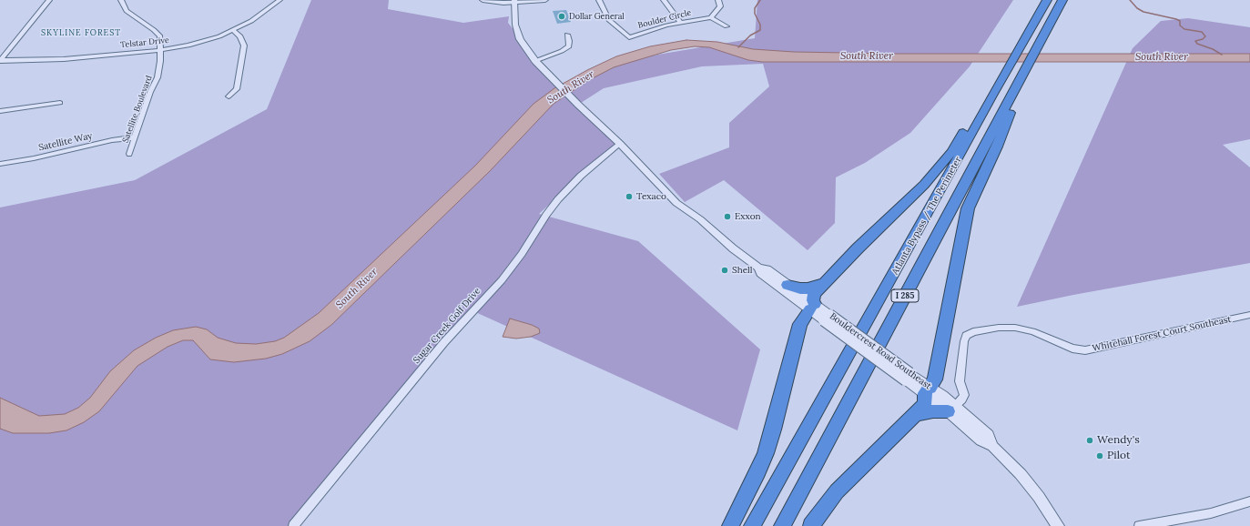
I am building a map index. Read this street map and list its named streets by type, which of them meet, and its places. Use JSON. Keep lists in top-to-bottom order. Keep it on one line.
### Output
{"streets":{"highway":["Atlanta Bypass / The Perimeter","I 285"],"street":["Boulder Circle","Telstar Drive","Satellite Boulevard","Satellite Way","Sugar Creek Golf Drive","Whitehall Forest Court Southeast","Bouldercrest Road Southeast"]},"crossings":[["Telstar Drive","Satellite Boulevard"],["Satellite Boulevard","Satellite Way"],["Sugar Creek Golf Drive","Bouldercrest Road Southeast"],["Whitehall Forest Court Southeast","Bouldercrest Road Southeast"]],"districts":["SKYLINE FOREST"],"water":["South River"],"places":["Dollar General","Texaco","Exxon","Shell","Wendy's","Pilot"]}
